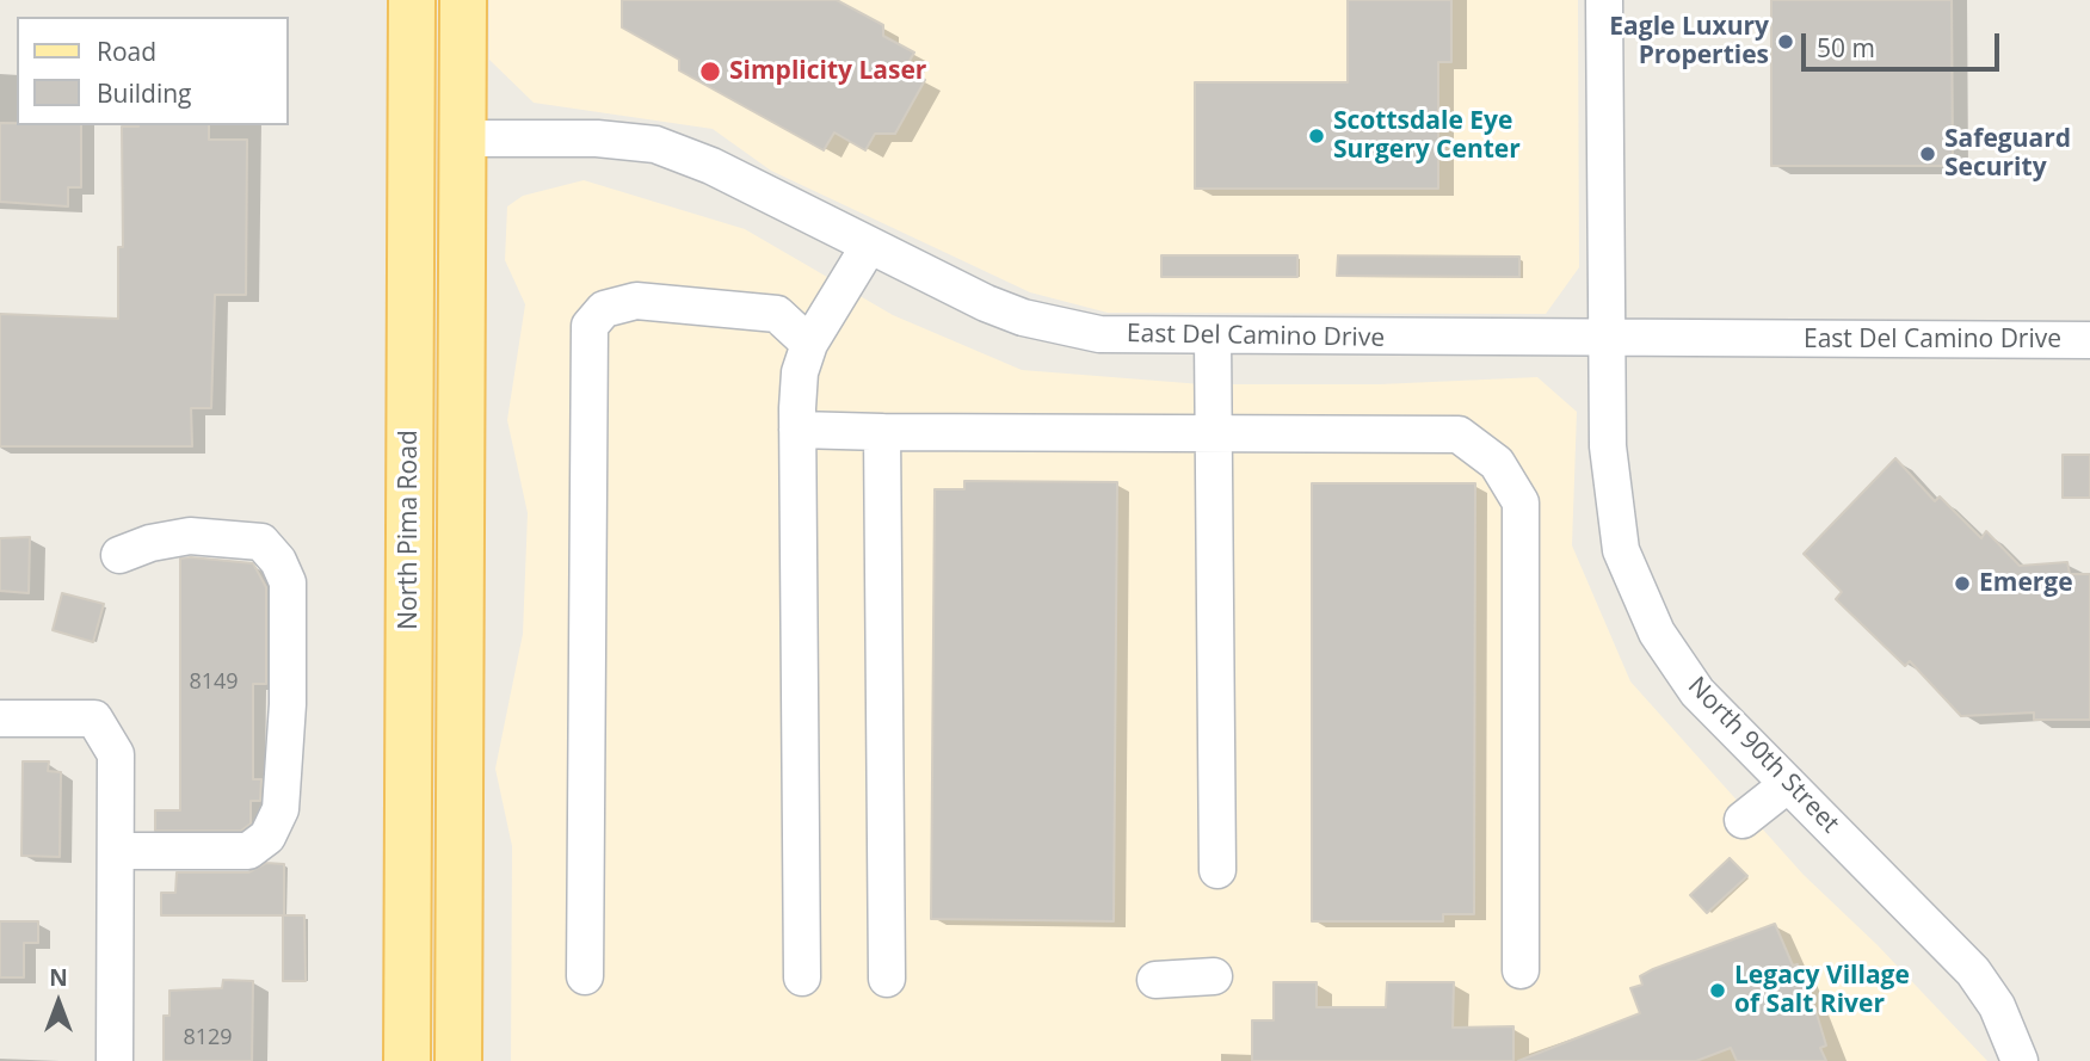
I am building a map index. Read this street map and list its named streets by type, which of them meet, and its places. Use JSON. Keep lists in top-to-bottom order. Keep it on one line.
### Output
{"streets":{"main road":["North Pima Road"],"street":["East Del Camino Drive","North 90th Street"]},"crossings":[["East Del Camino Drive","North Pima Road"],["East Del Camino Drive","North 90th Street"]],"places":["Eagle Luxury Properties","Simplicity Laser","Scottsdale Eye Surgery Center","Safeguard Security","Emerge","Legacy Village of Salt River"],"house_numbers":["8149","8129"],"legend":["Road","Building"],"scale_bar":"50 m","north":"top"}
